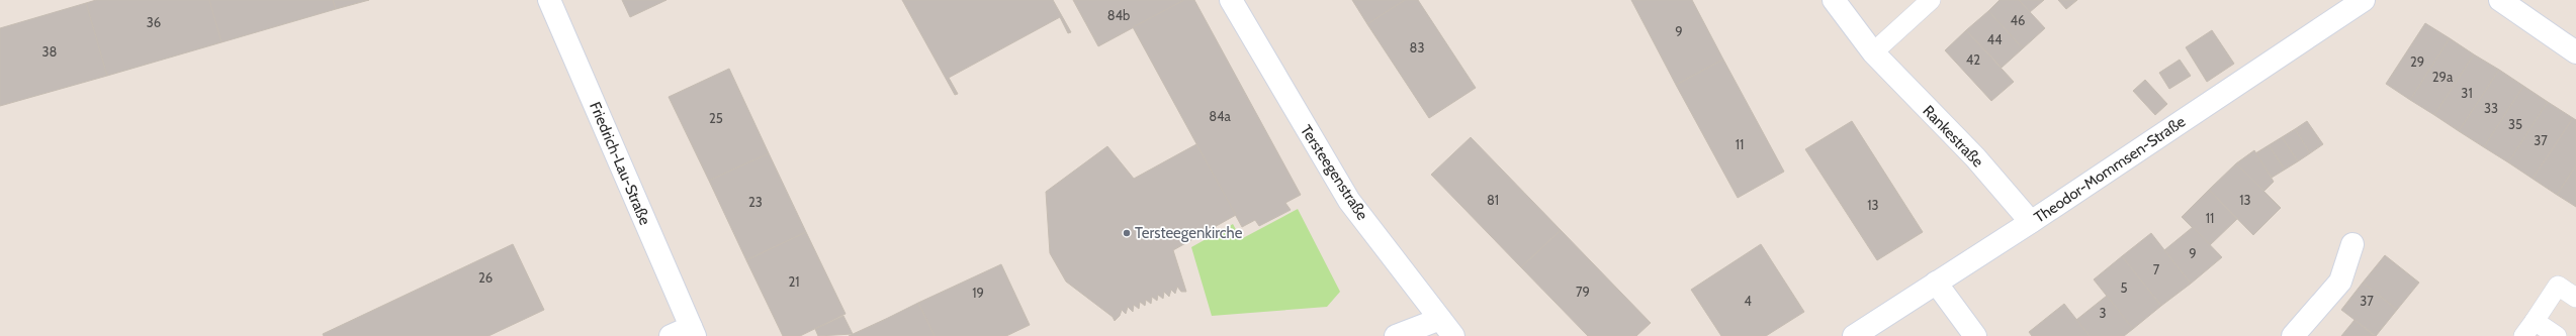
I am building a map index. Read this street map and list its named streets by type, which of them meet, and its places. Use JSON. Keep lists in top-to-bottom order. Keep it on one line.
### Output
{"streets":{"street":["Rankestraße","Friedrich-Lau-Straße","Theodor-Mommsen-Straße","Tersteegenstraße"]},"crossings":[["Rankestraße","Theodor-Mommsen-Straße"]],"places":["Tersteegenkirche"],"house_numbers":["84b","46","36","9","44","83","38","42","29","29a","31","33","84a","25","35","37","11","81","13","23","13","11","9","7","26","21","5","79","19","4","37","3"]}
